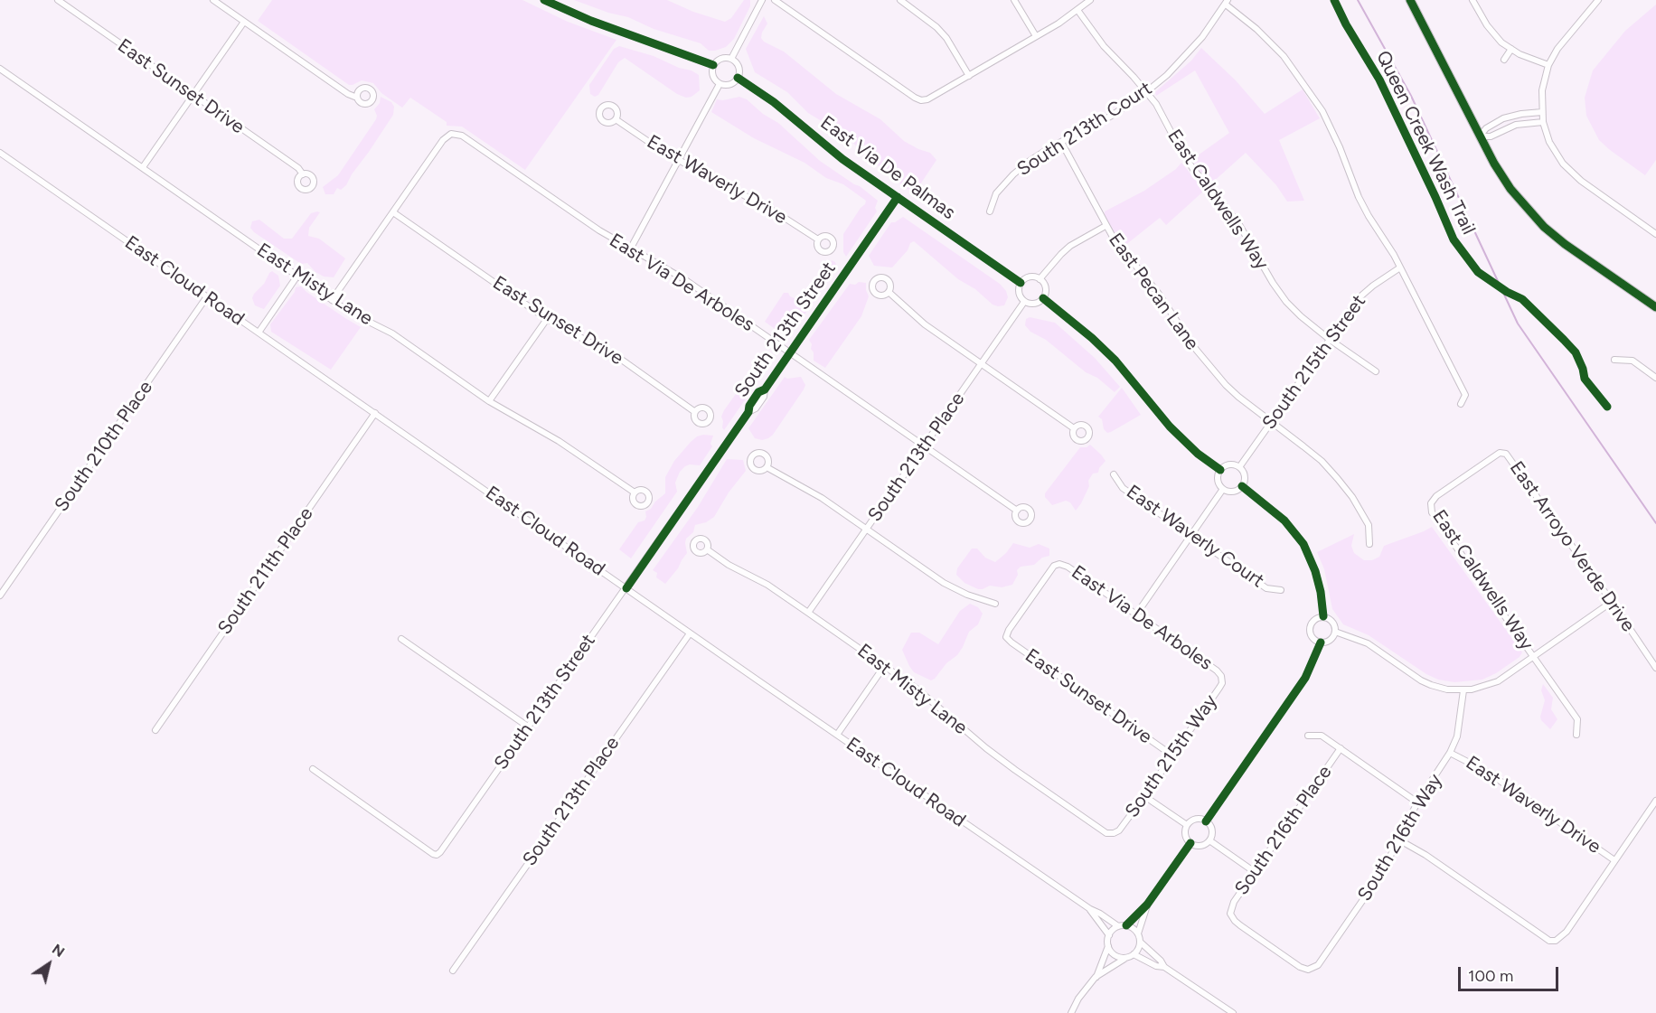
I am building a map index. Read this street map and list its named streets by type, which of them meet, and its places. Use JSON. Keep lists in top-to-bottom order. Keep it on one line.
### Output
{"streets":{"street":["East Sunset Drive","South 213th Court","East Via De Palmas","East Waverly Drive","East Caldwells Way","East Cloud Road","East Via De Arboles","East Misty Lane","East Pecan Lane","South 213th Street","South 215th Street","South 210th Place","South 213th Place","East Waverly Court","East Arroyo Verde Drive","South 211th Place","South 215th Way","South 216th Place","South 216th Way"],"cycle path":["Queen Creek Wash Trail"]},"crossings":[["East Sunset Drive","East Via De Arboles"],["East Sunset Drive","South 215th Way"],["South 213th Court","East Caldwells Way"],["South 213th Court","East Pecan Lane"],["East Via De Palmas","South 213th Street"],["East Via De Palmas","South 213th Place"],["East Waverly Drive","South 216th Way"],["East Caldwells Way","South 215th Street"],["East Caldwells Way","East Arroyo Verde Drive"],["East Cloud Road","South 213th Street"],["East Cloud Road","South 210th Place"],["East Cloud Road","South 213th Place"],["East Cloud Road","South 211th Place"],["East Via De Arboles","South 213th Street"],["East Via De Arboles","South 213th Place"],["East Via De Arboles","South 215th Way"],["East Misty Lane","South 213th Place"],["East Misty Lane","South 215th Way"],["East Pecan Lane","South 215th Street"],["South 216th Place","South 216th Way"]],"scale_bar":"100 m","north":"top right"}
